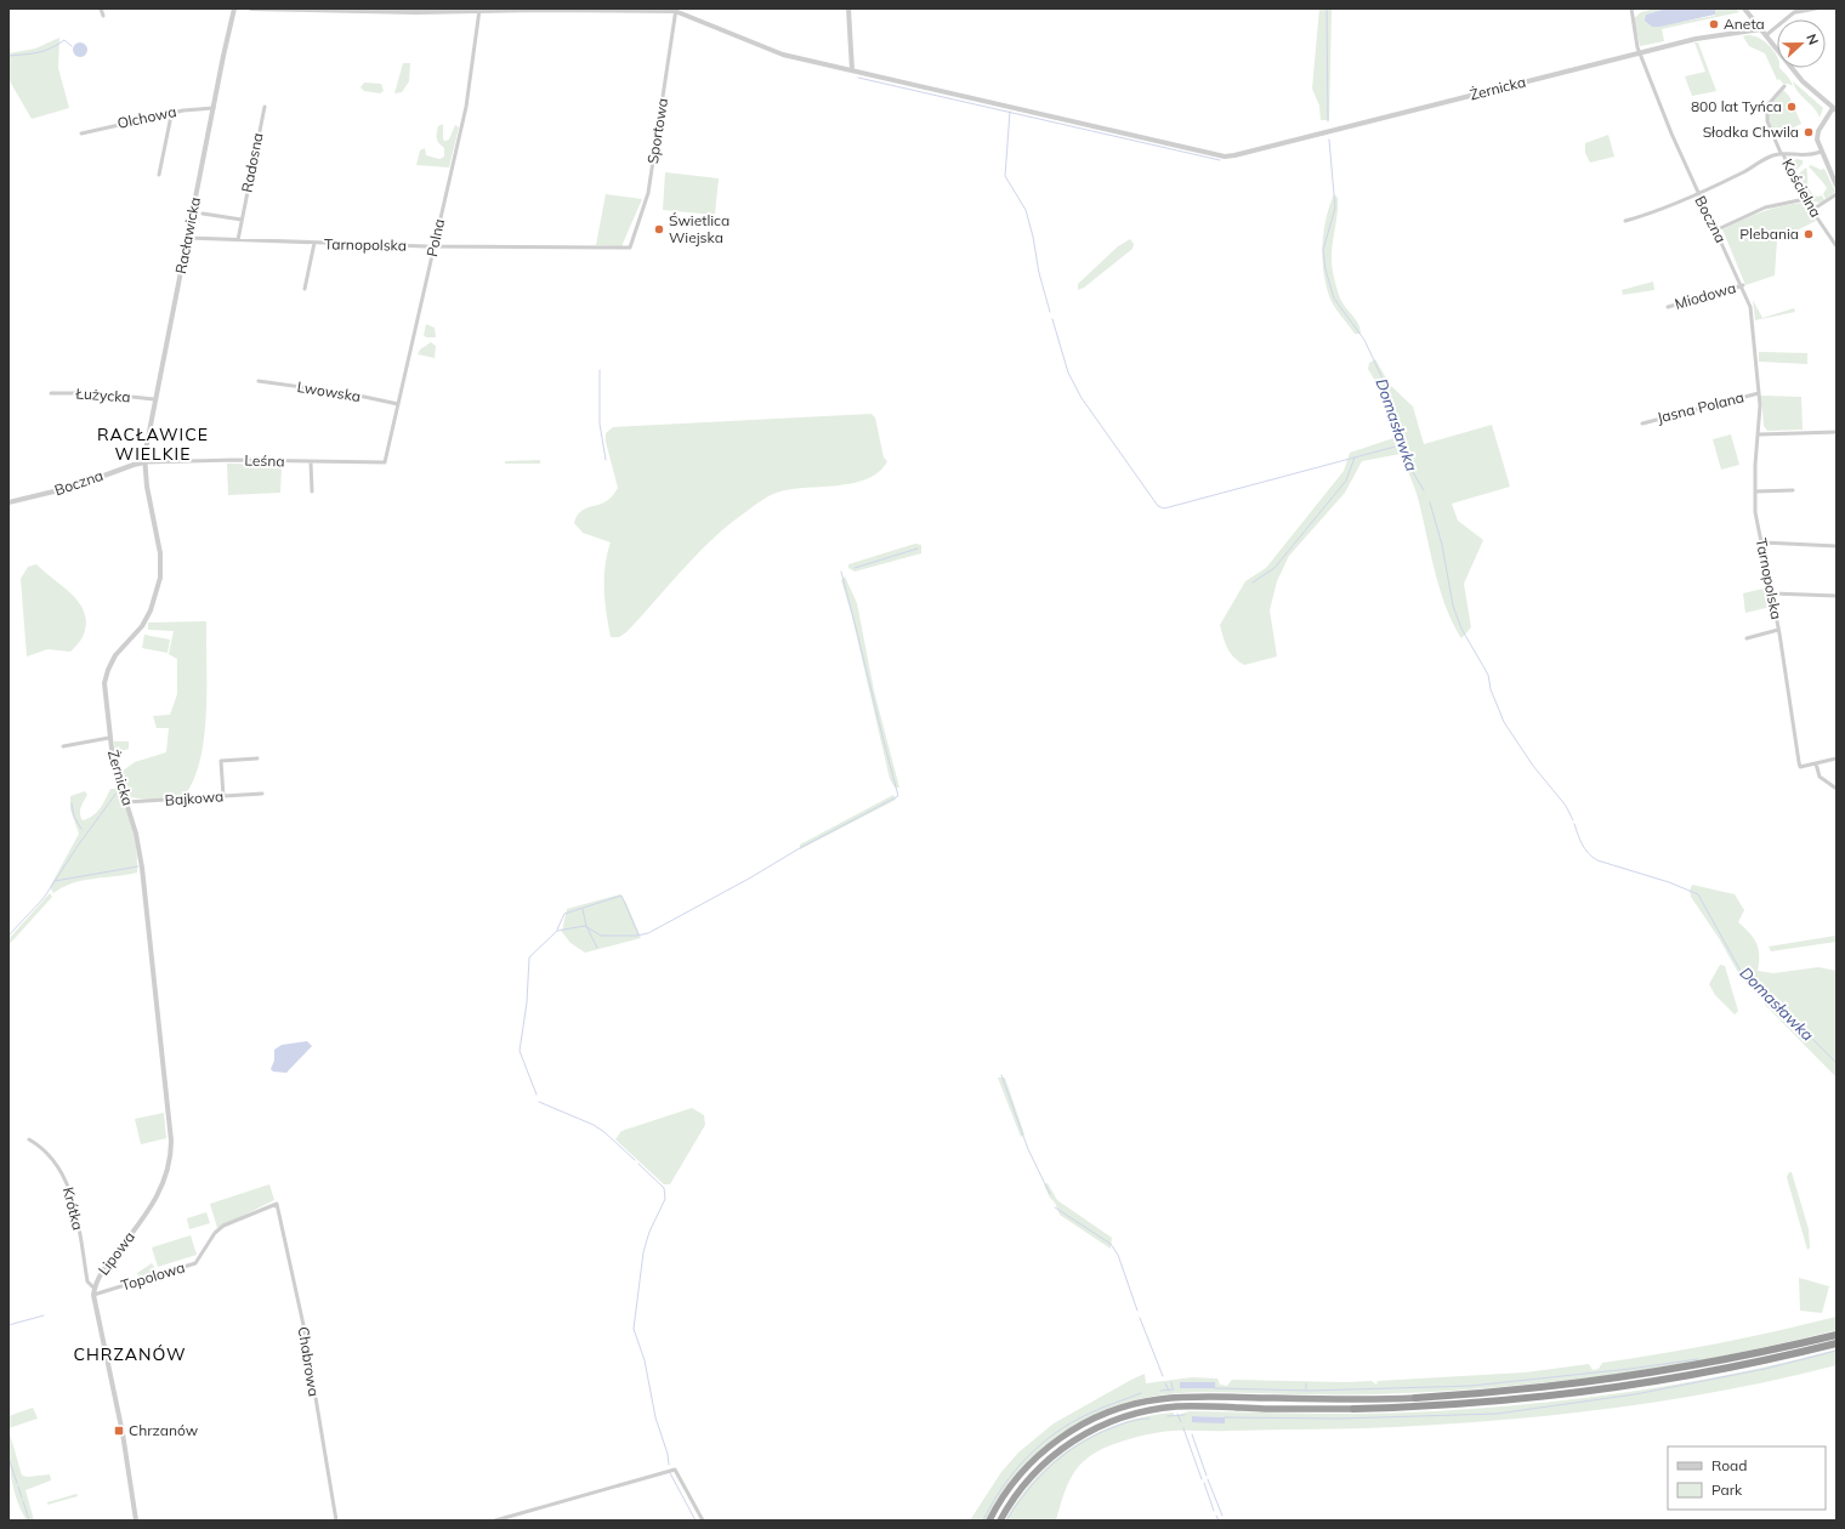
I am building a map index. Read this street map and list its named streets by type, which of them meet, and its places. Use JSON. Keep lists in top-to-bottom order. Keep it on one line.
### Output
{"streets":{"street":["Żernicka","Olchowa","Sportowa","Radosna","Kościelna","Boczna","Racławicka","Polna","Tarnopolska","Miodowa","Lwowska","Łużycka","Jasna Polana","Leśna","Bajkowa","Krótka","Lipowa","Topolowa","Chabrowa"]},"crossings":[["Żernicka","Boczna"],["Żernicka","Racławicka"],["Żernicka","Leśna"],["Żernicka","Bajkowa"],["Żernicka","Lipowa"],["Olchowa","Racławicka"],["Sportowa","Tarnopolska"],["Radosna","Tarnopolska"],["Kościelna","Boczna"],["Boczna","Racławicka"],["Boczna","Tarnopolska"],["Boczna","Miodowa"],["Boczna","Jasna Polana"],["Boczna","Leśna"],["Racławicka","Tarnopolska"],["Racławicka","Łużycka"],["Racławicka","Leśna"],["Polna","Tarnopolska"],["Polna","Lwowska"],["Polna","Leśna"],["Tarnopolska","Jasna Polana"],["Krótka","Lipowa"],["Krótka","Topolowa"],["Lipowa","Topolowa"],["Topolowa","Chabrowa"]],"districts":["RACŁAWICE WIELKIE","CHRZANÓW"],"water":["Domasławka"],"places":{"other":["Aneta","800 lat Tyńca","Słodka Chwila","Świetlica Wiejska","Plebania"],"transit":["Chrzanów"]},"legend":["Road","Park"],"north":"right"}
